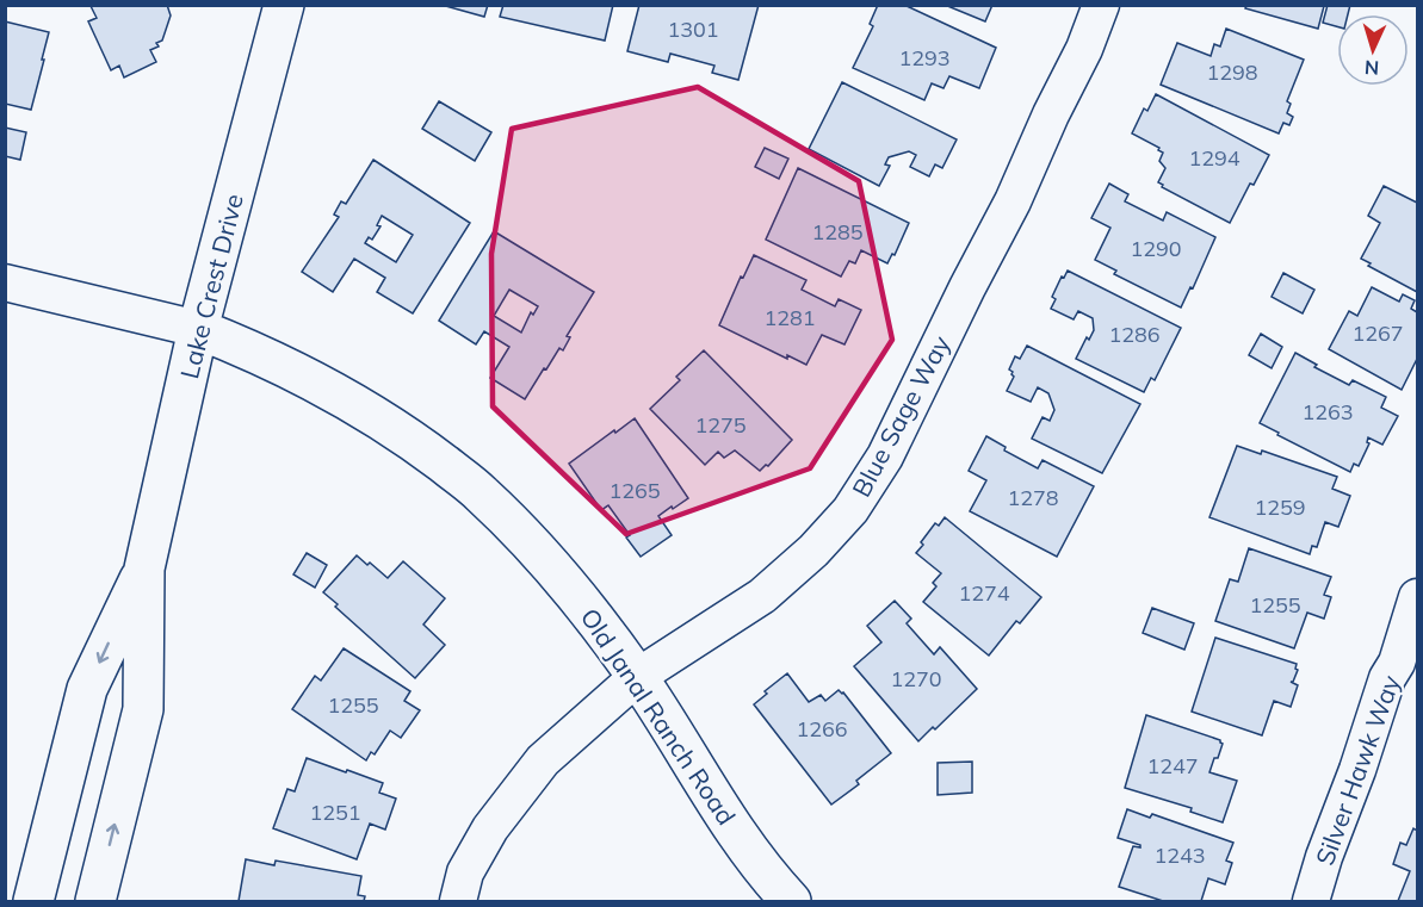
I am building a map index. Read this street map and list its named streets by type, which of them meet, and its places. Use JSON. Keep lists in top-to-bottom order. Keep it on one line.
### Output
{"streets":{"main road":["Lake Crest Drive","Old Janal Ranch Road"],"street":["Blue Sage Way","Silver Hawk Way"]},"crossings":[["Lake Crest Drive","Old Janal Ranch Road"],["Blue Sage Way","Old Janal Ranch Road"]],"house_numbers":["1301","1293","1298","1294","1285","1290","1281","1267","1286","1263","1275","1265","1278","1259","1274","1255","1270","1255","1266","1247","1251","1243"],"north":"bottom"}
